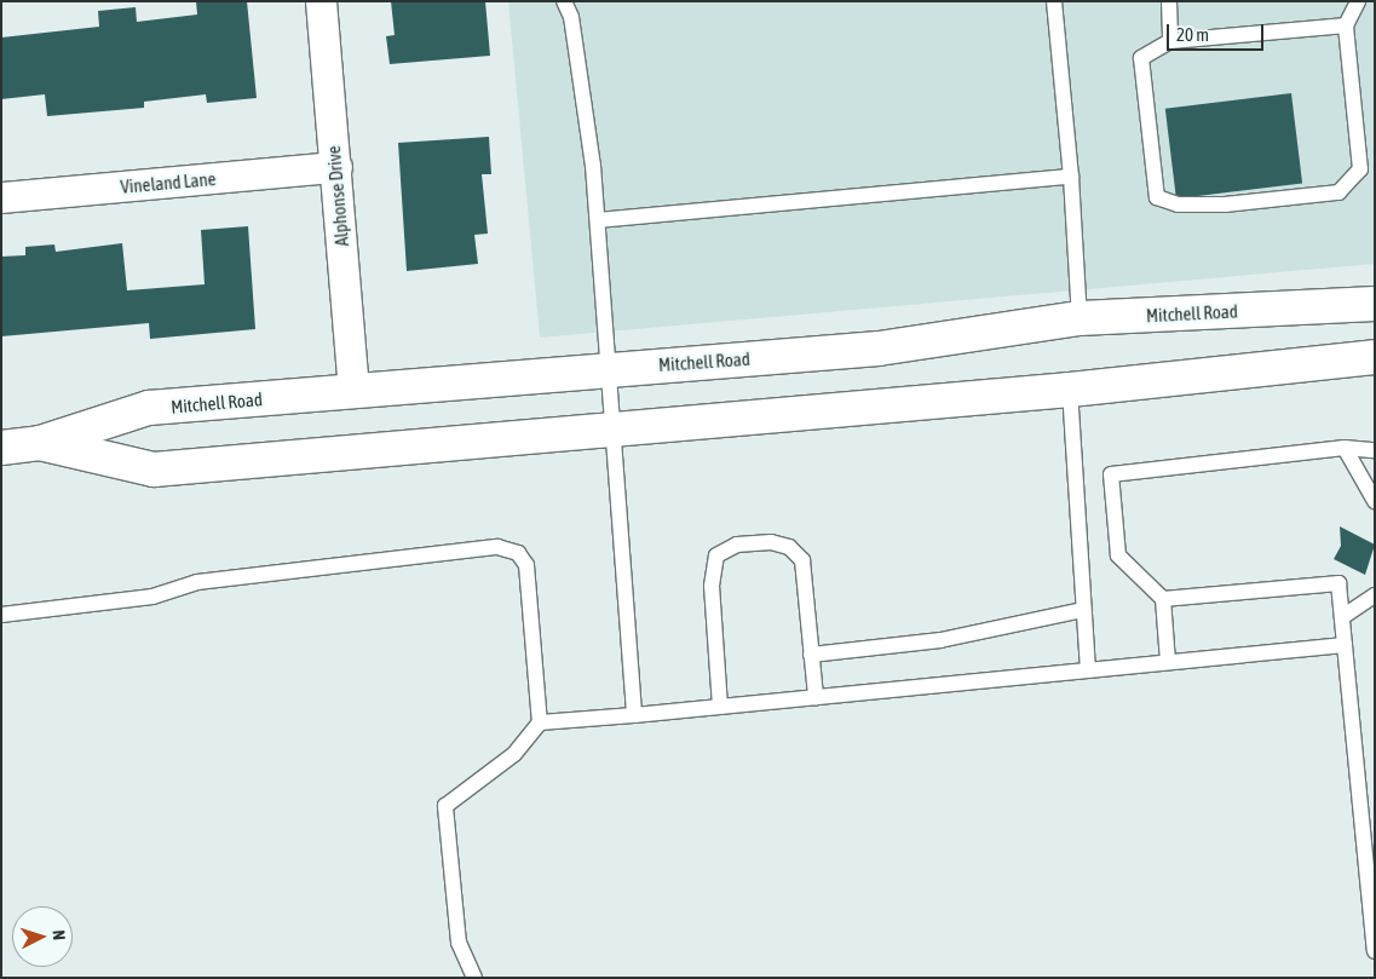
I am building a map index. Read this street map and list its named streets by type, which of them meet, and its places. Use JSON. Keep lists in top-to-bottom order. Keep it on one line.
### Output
{"streets":{"main road":["Mitchell Road"],"street":["Vineland Lane","Alphonse Drive"]},"crossings":[["Vineland Lane","Alphonse Drive"],["Alphonse Drive","Mitchell Road"]],"scale_bar":"20 m","north":"right"}
